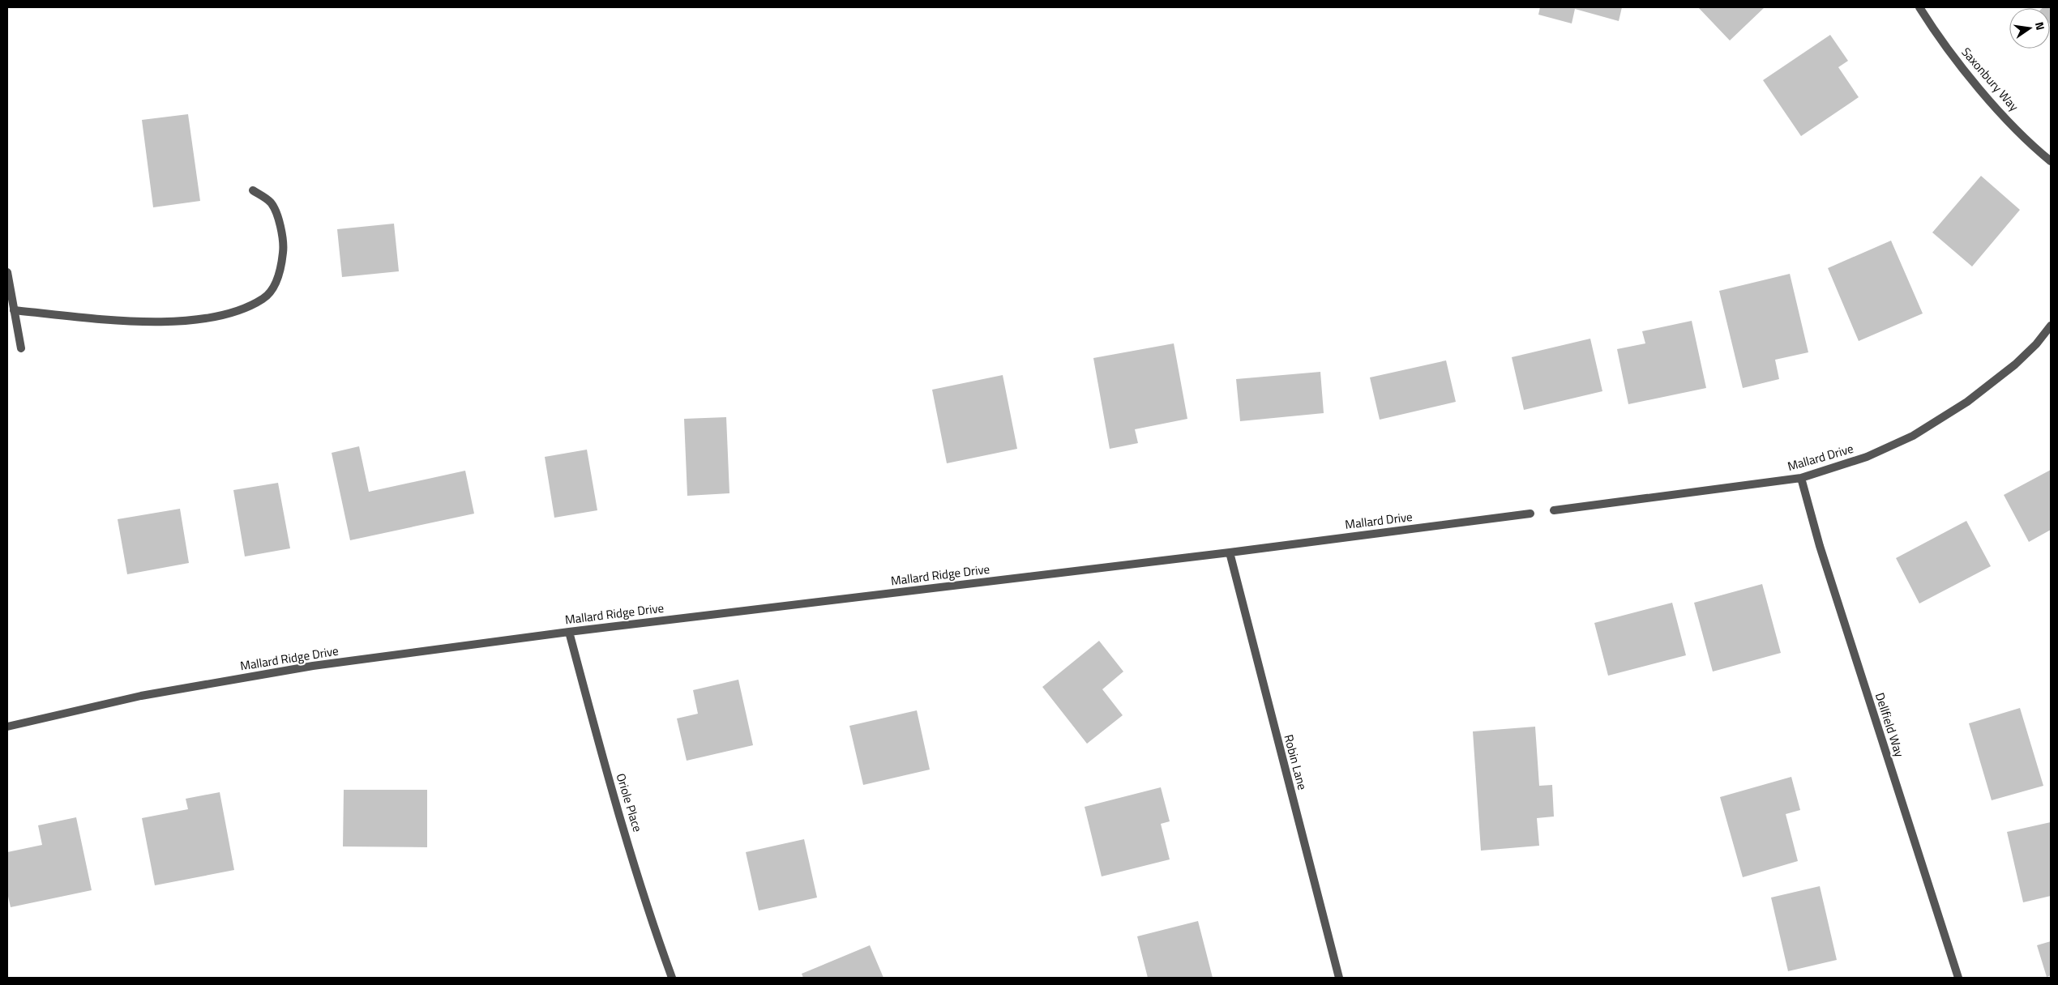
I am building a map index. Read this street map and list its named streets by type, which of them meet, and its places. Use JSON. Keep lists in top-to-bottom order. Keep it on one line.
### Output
{"streets":{"street":["Saxonbury Way","Mallard Drive","Mallard Ridge Drive","Dellfield Way","Robin Lane","Oriole Place"]},"crossings":[["Mallard Drive","Mallard Ridge Drive"],["Mallard Drive","Dellfield Way"],["Mallard Drive","Robin Lane"],["Mallard Ridge Drive","Robin Lane"],["Mallard Ridge Drive","Oriole Place"]],"north":"right"}
